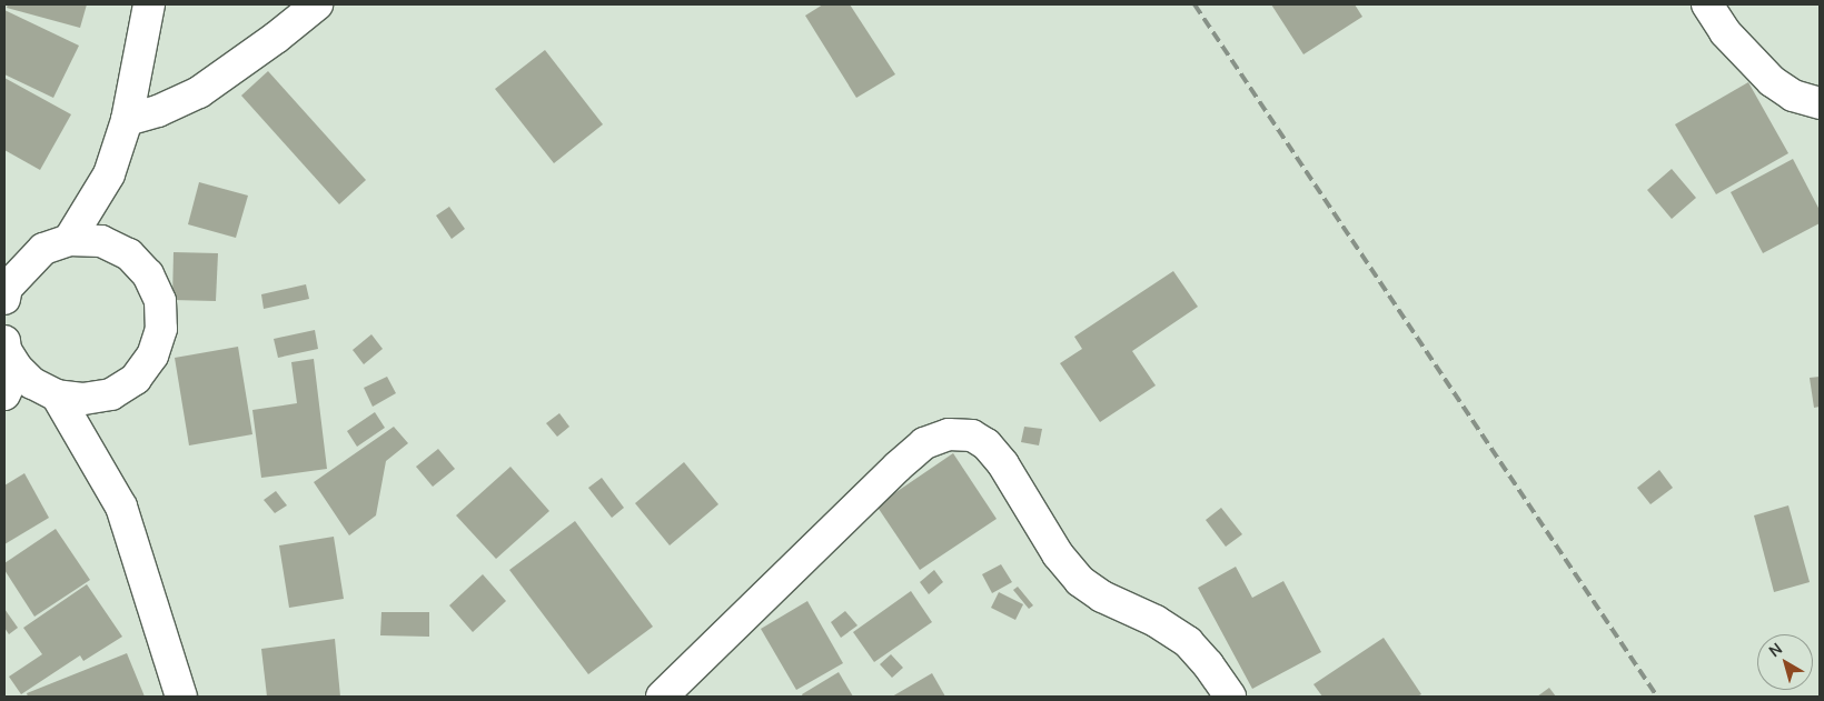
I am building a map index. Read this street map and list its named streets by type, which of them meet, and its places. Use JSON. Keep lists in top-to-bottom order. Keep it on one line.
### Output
{"north":"top left"}
